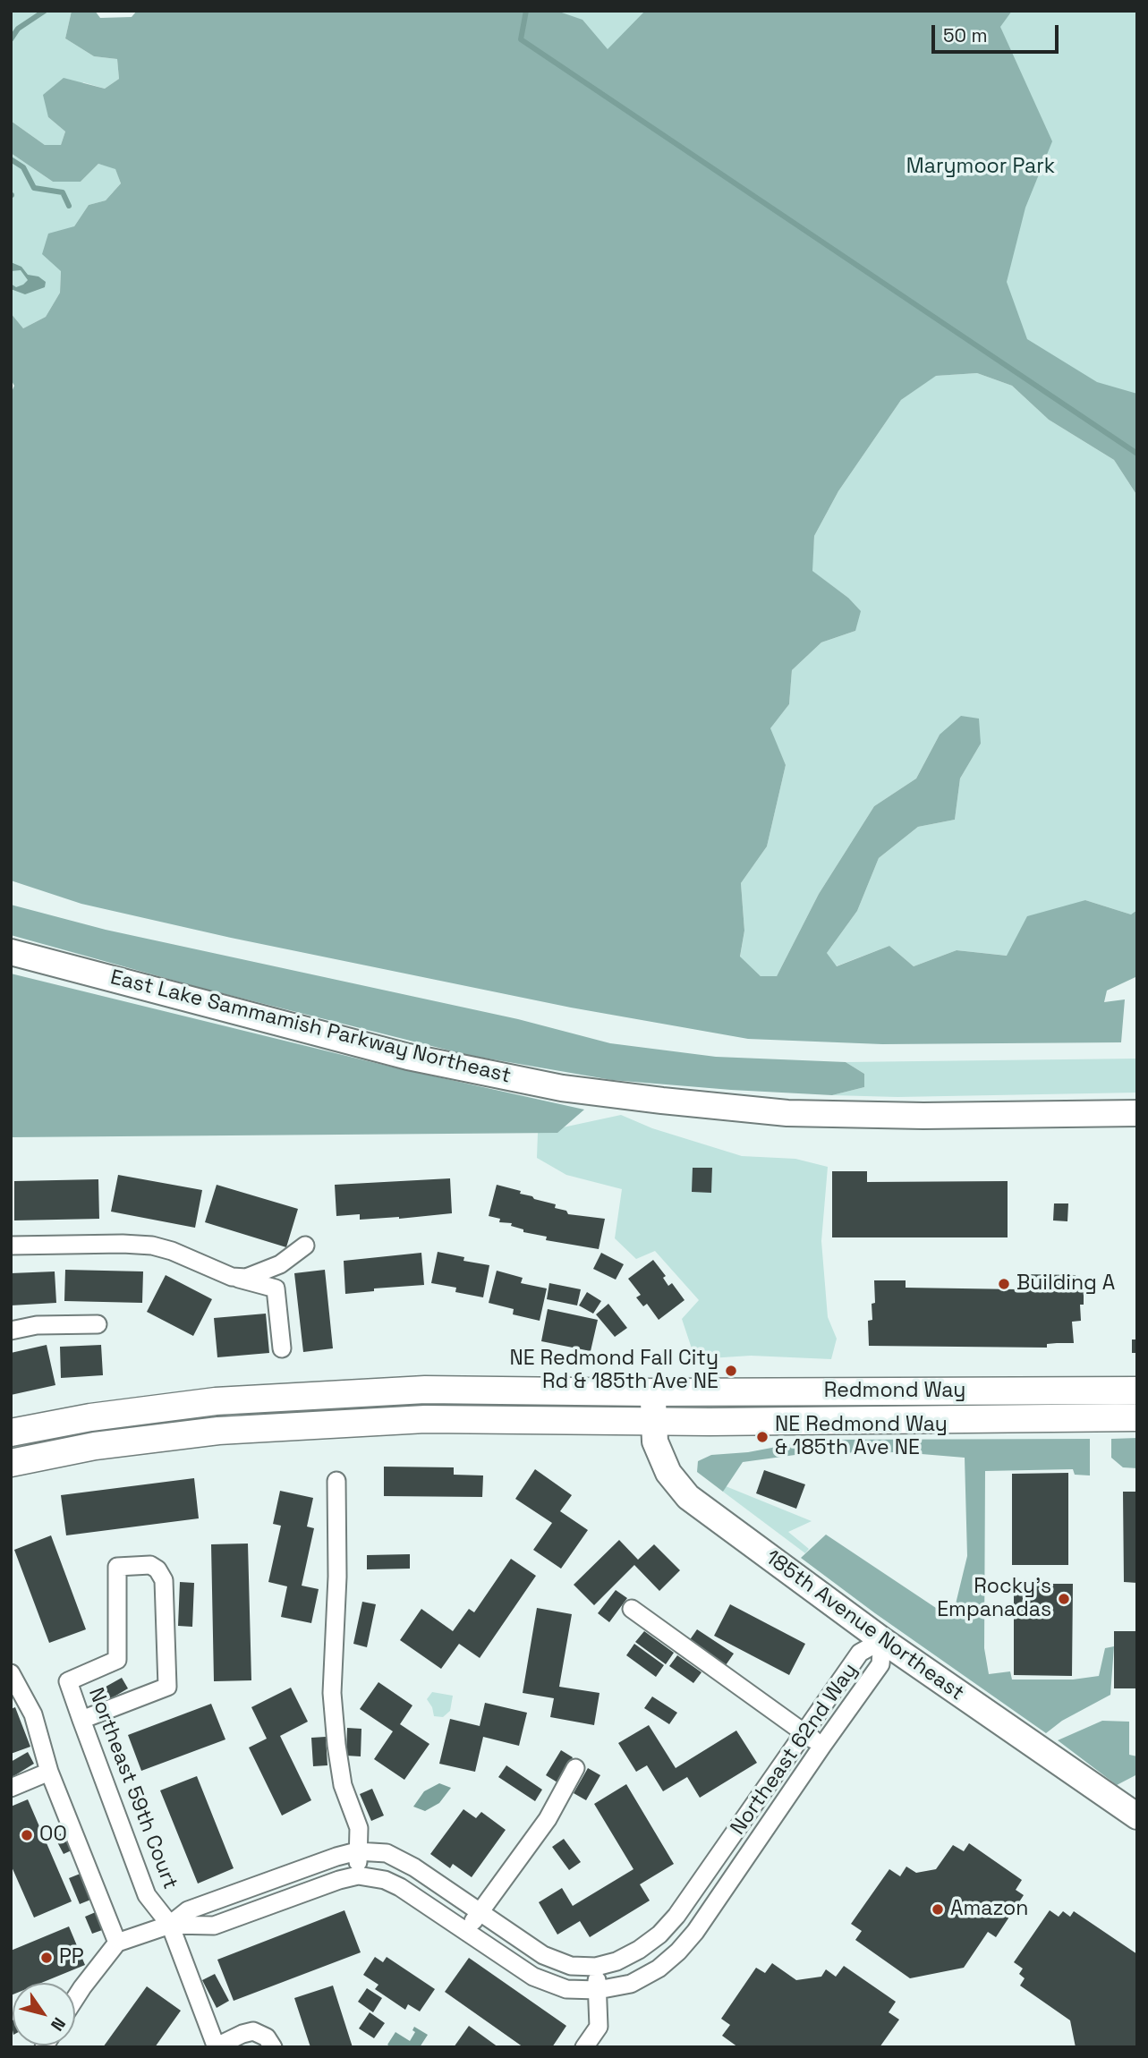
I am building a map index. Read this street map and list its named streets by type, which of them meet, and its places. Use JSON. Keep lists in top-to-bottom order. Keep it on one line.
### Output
{"streets":{"main road":["East Lake Sammamish Parkway Northeast","Redmond Way","185th Avenue Northeast"],"street":["Northeast 62nd Way","Northeast 59th Court"]},"crossings":[["Redmond Way","185th Avenue Northeast"],["185th Avenue Northeast","Northeast 62nd Way"]],"parks":["Marymoor Park"],"places":["Building A","NE Redmond Fall City Rd & 185th Ave NE","NE Redmond Way & 185th Ave NE","Rocky’s Empanadas","OO","Amazon","PP"],"scale_bar":"50 m","north":"bottom right"}
